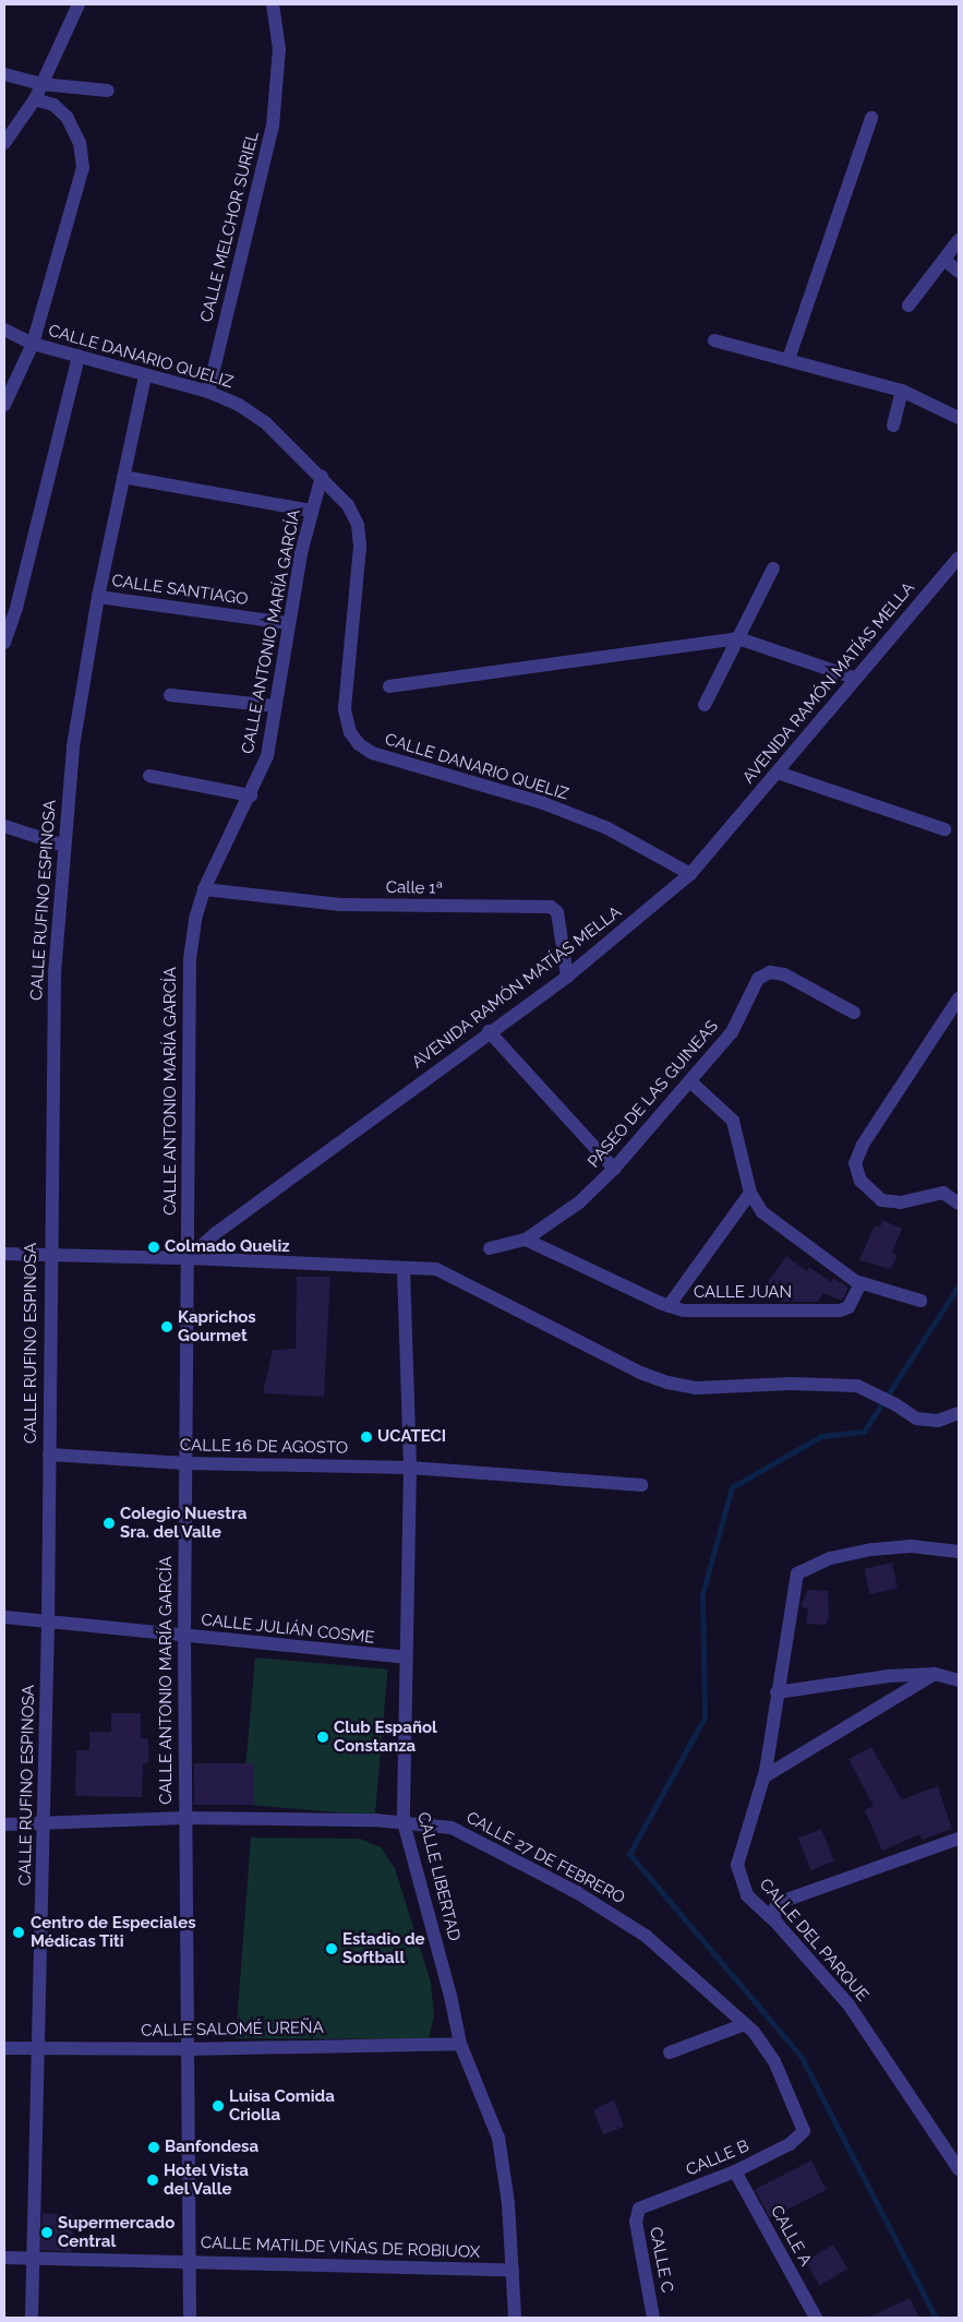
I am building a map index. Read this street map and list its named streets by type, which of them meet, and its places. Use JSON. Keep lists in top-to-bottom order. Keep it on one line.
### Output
{"streets":{"street":["CALLE MELCHOR SURIEL","CALLE DANARIO QUELIZ","CALLE SANTIAGO","CALLE ANTONIO MARÍA GARCÍA","AVENIDA RAMÓN MATÍAS MELLA","Calle 1ª","CALLE RUFINO ESPINOSA","PASEO DE LAS GUINEAS","CALLE JUAN","CALLE 16 DE AGOSTO","CALLE JULIÁN COSME","CALLE 27 DE FEBRERO","CALLE LIBERTAD","CALLE DEL PARQUE","CALLE SALOMÉ UREÑA","CALLE B","CALLE A","CALLE MATILDE VIÑAS DE ROBIUOX","CALLE C"]},"crossings":[["CALLE MELCHOR SURIEL","CALLE DANARIO QUELIZ"],["CALLE DANARIO QUELIZ","CALLE ANTONIO MARÍA GARCÍA"],["CALLE DANARIO QUELIZ","AVENIDA RAMÓN MATÍAS MELLA"],["CALLE DANARIO QUELIZ","CALLE RUFINO ESPINOSA"],["CALLE SANTIAGO","CALLE ANTONIO MARÍA GARCÍA"],["CALLE SANTIAGO","CALLE RUFINO ESPINOSA"],["CALLE ANTONIO MARÍA GARCÍA","AVENIDA RAMÓN MATÍAS MELLA"],["CALLE ANTONIO MARÍA GARCÍA","Calle 1ª"],["CALLE ANTONIO MARÍA GARCÍA","CALLE 16 DE AGOSTO"],["CALLE ANTONIO MARÍA GARCÍA","CALLE JULIÁN COSME"],["CALLE ANTONIO MARÍA GARCÍA","CALLE 27 DE FEBRERO"],["CALLE ANTONIO MARÍA GARCÍA","CALLE SALOMÉ UREÑA"],["CALLE ANTONIO MARÍA GARCÍA","CALLE MATILDE VIÑAS DE ROBIUOX"],["AVENIDA RAMÓN MATÍAS MELLA","Calle 1ª"],["CALLE RUFINO ESPINOSA","CALLE 16 DE AGOSTO"],["CALLE RUFINO ESPINOSA","CALLE JULIÁN COSME"],["CALLE RUFINO ESPINOSA","CALLE 27 DE FEBRERO"],["CALLE RUFINO ESPINOSA","CALLE SALOMÉ UREÑA"],["CALLE RUFINO ESPINOSA","CALLE MATILDE VIÑAS DE ROBIUOX"],["PASEO DE LAS GUINEAS","CALLE JUAN"],["CALLE 16 DE AGOSTO","CALLE LIBERTAD"],["CALLE JULIÁN COSME","CALLE LIBERTAD"],["CALLE 27 DE FEBRERO","CALLE LIBERTAD"],["CALLE 27 DE FEBRERO","CALLE B"],["CALLE LIBERTAD","CALLE SALOMÉ UREÑA"],["CALLE LIBERTAD","CALLE MATILDE VIÑAS DE ROBIUOX"],["CALLE B","CALLE A"],["CALLE B","CALLE C"]],"places":["Colmado Queliz","Kaprichos Gourmet","UCATECI","Colegio Nuestra Sra. del Valle","Club Español Constanza","Centro de Especiales Médicas Titi","Estadio de Softball","Luisa Comida Criolla","Banfondesa","Hotel Vista del Valle","Supermercado Central"]}
